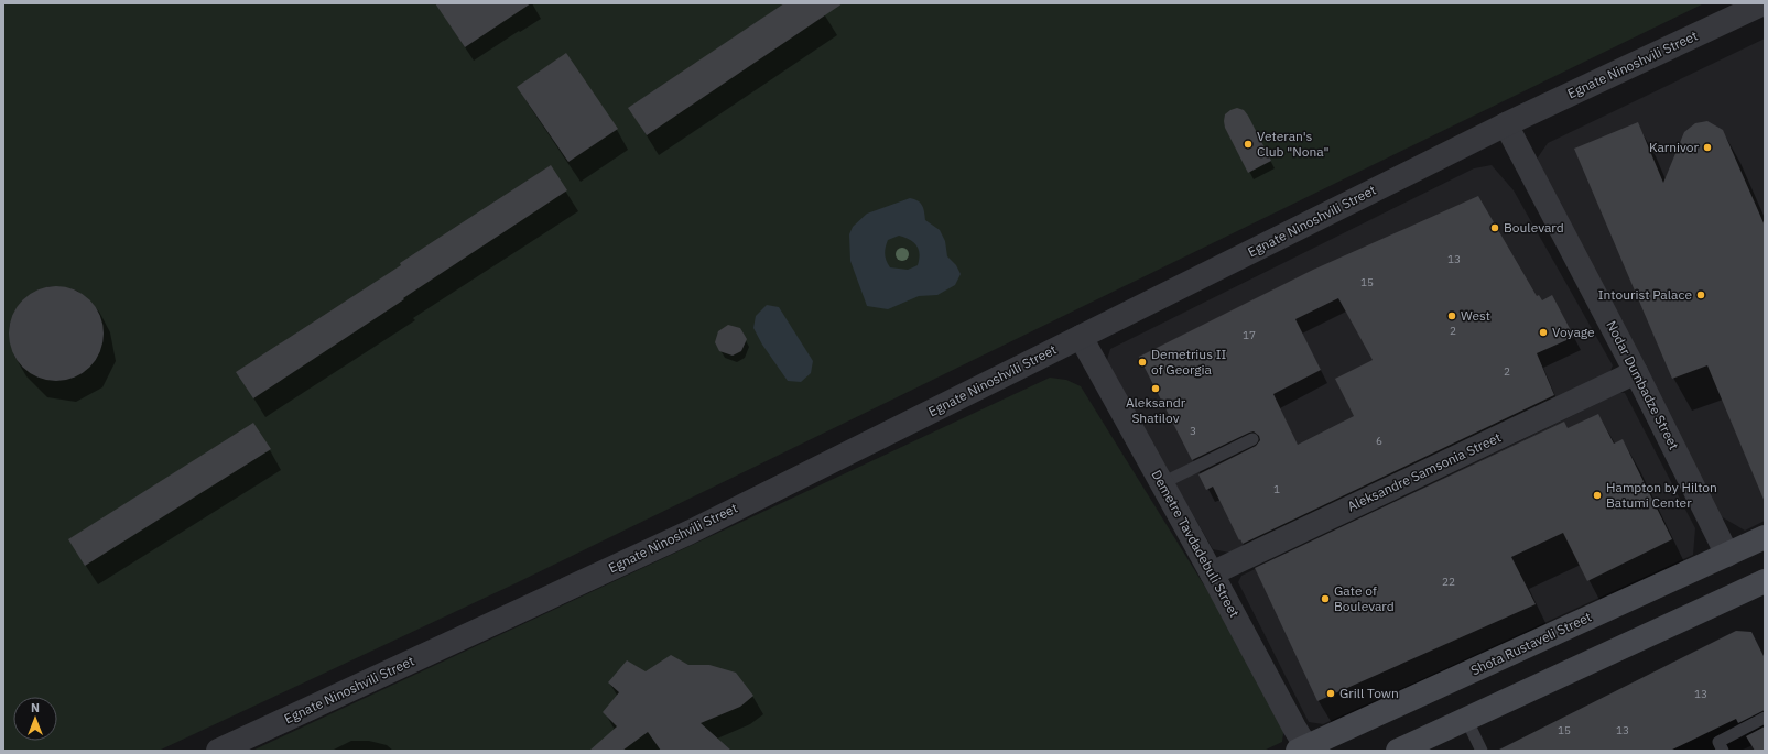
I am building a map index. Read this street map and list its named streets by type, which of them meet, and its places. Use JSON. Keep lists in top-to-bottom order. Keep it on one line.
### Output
{"streets":{"main road":["Shota Rustaveli Street"],"street":["Egnate Ninoshvili Street","Nodar Dumbadze Street","Aleksandre Samsonia Street","Demetre Tavdadebuli Street"]},"crossings":[["Egnate Ninoshvili Street","Nodar Dumbadze Street"],["Egnate Ninoshvili Street","Demetre Tavdadebuli Street"],["Nodar Dumbadze Street","Aleksandre Samsonia Street"],["Nodar Dumbadze Street","Shota Rustaveli Street"],["Aleksandre Samsonia Street","Demetre Tavdadebuli Street"],["Demetre Tavdadebuli Street","Shota Rustaveli Street"]],"places":["Veteran's Club \"Nona\"","Karnivor","Boulevard","Intourist Palace","West","Voyage","Demetrius II of Georgia","Aleksandr Shatilov","Hampton by Hilton Batumi Center","Gate of Boulevard","Grill Town"],"house_numbers":["13","15","2","17","2","3","6","1","22","13","15","13"],"north":"top"}
